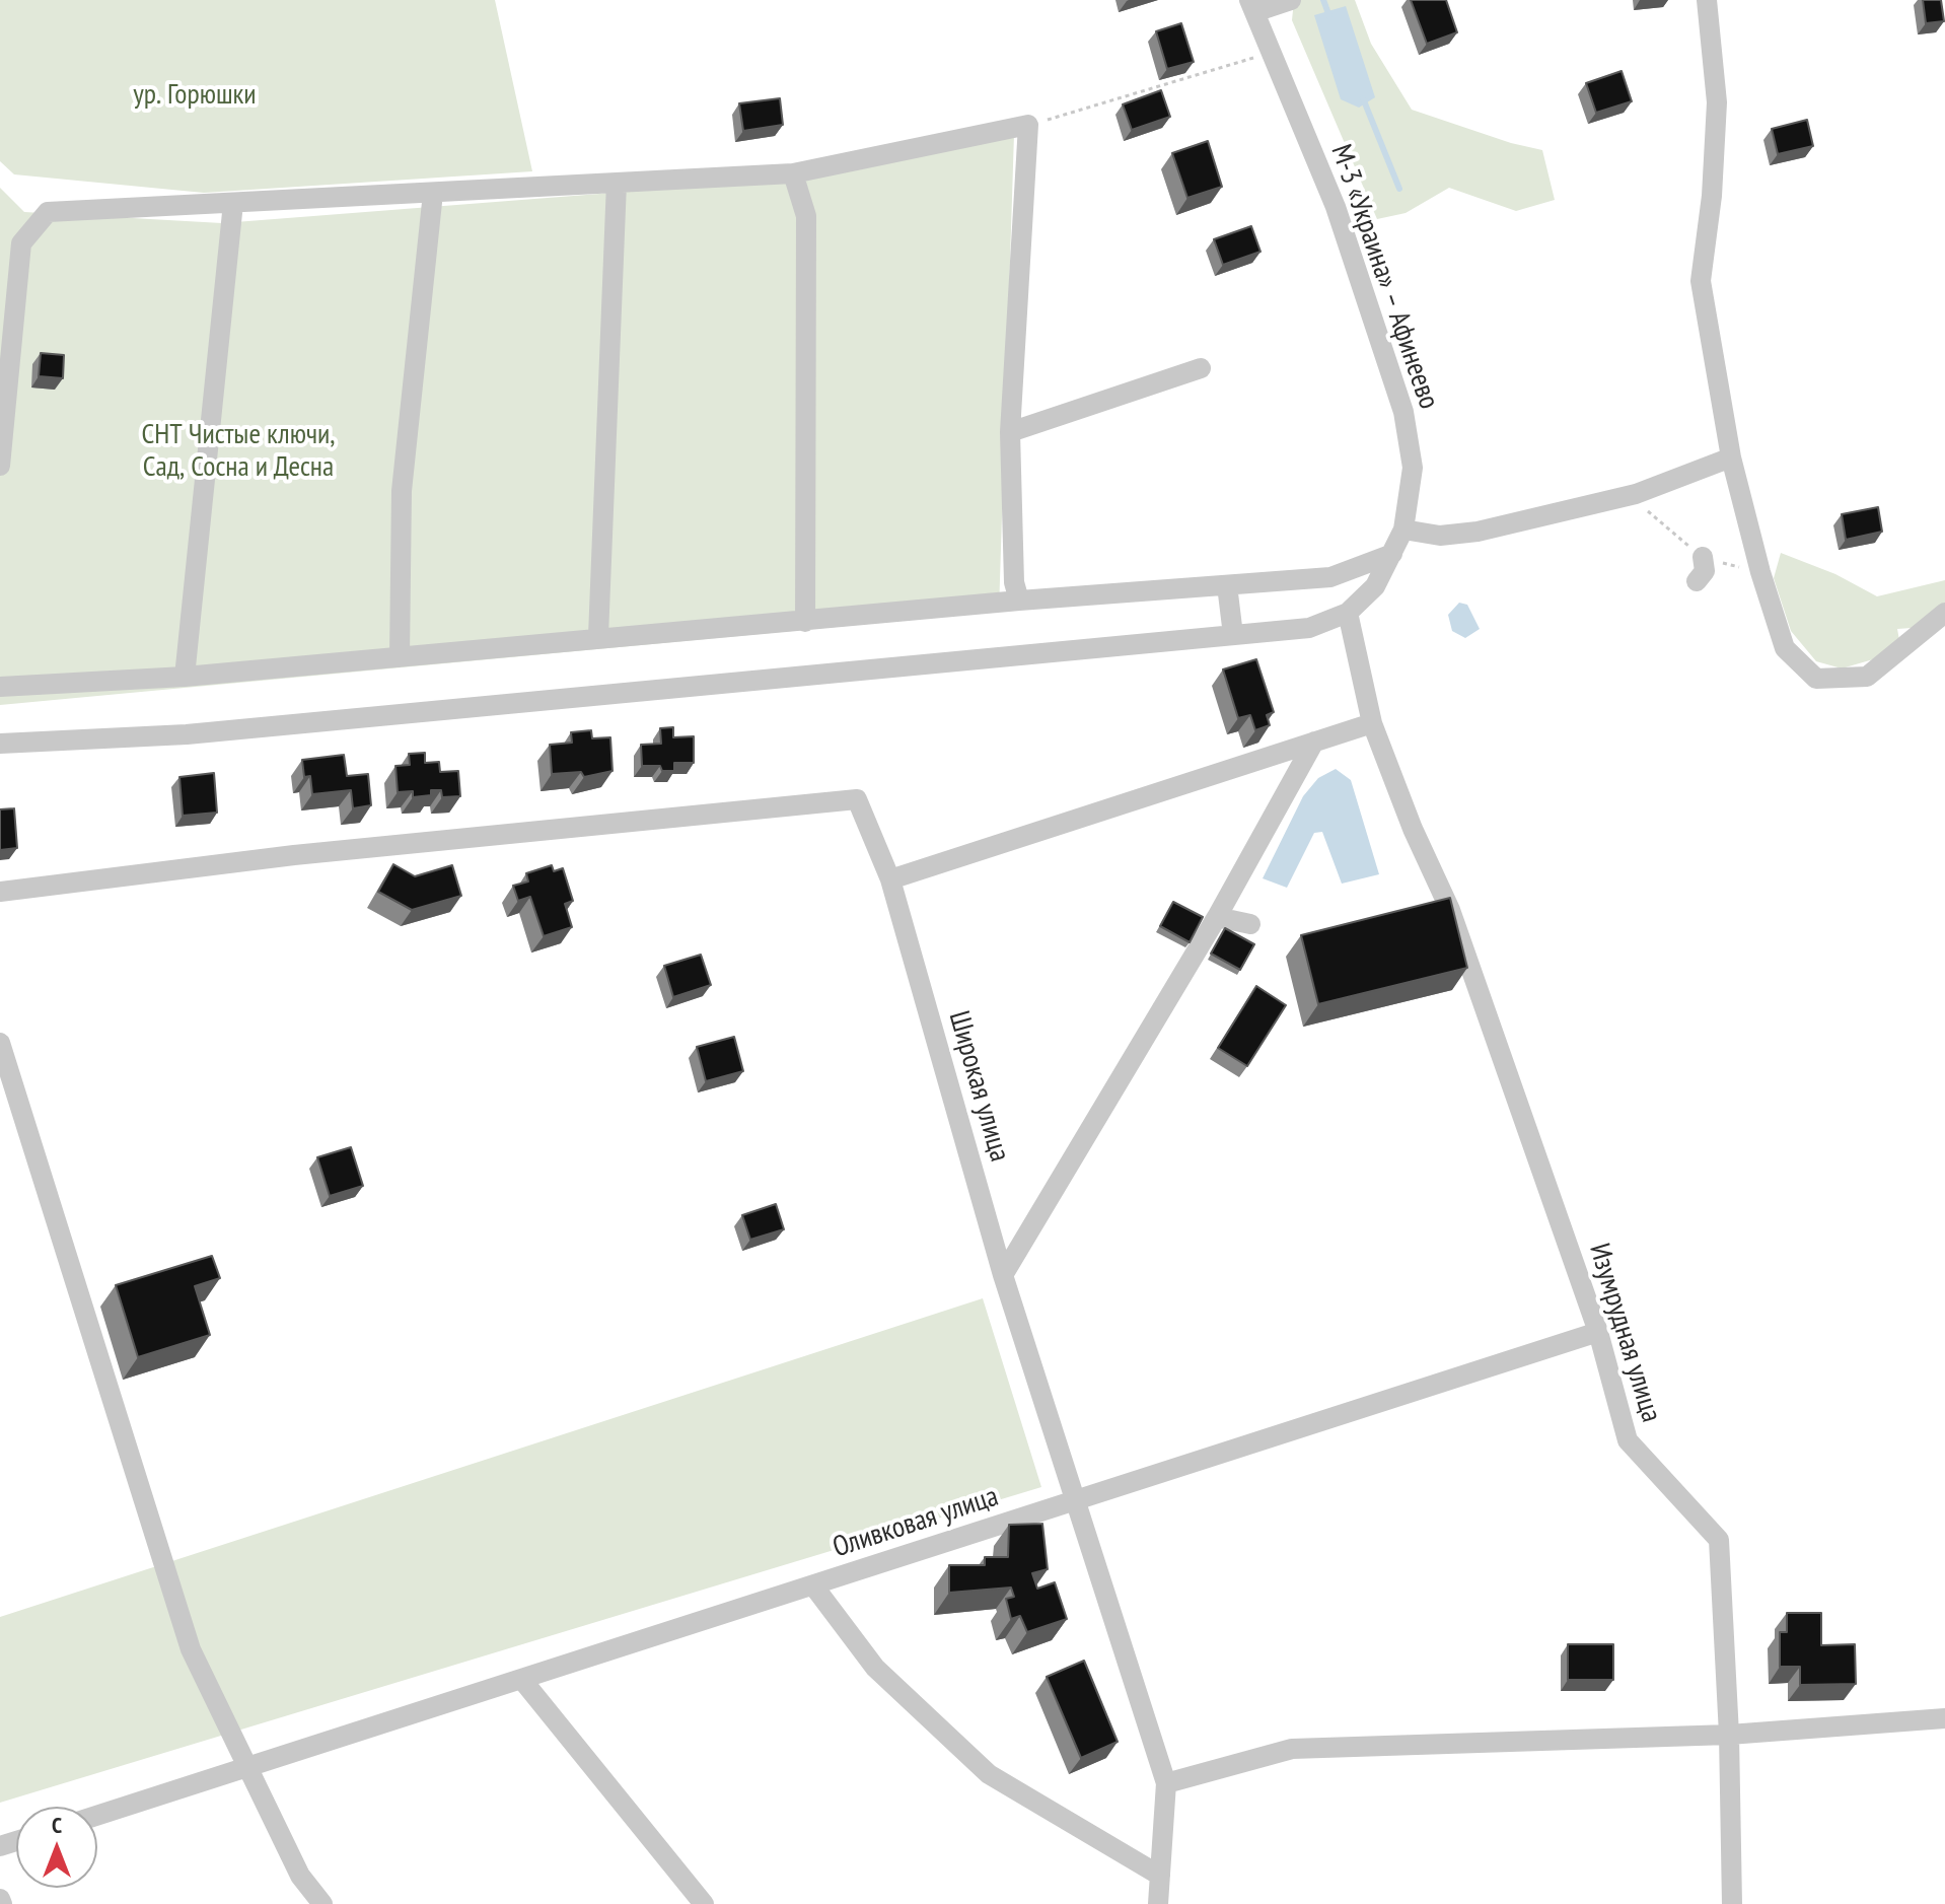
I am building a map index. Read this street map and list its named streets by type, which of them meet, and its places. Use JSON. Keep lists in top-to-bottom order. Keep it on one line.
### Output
{"streets":{"street":["М-3 «Украина» – Афинеево","Широкая улица","Изумрудная улица","Оливковая улица"]},"crossings":[["Широкая улица","Оливковая улица"],["Изумрудная улица","Оливковая улица"]],"parks":["ур. Горюшки","СНТ Чистые ключи, Сад, Сосна и Десна"],"north":"top"}
